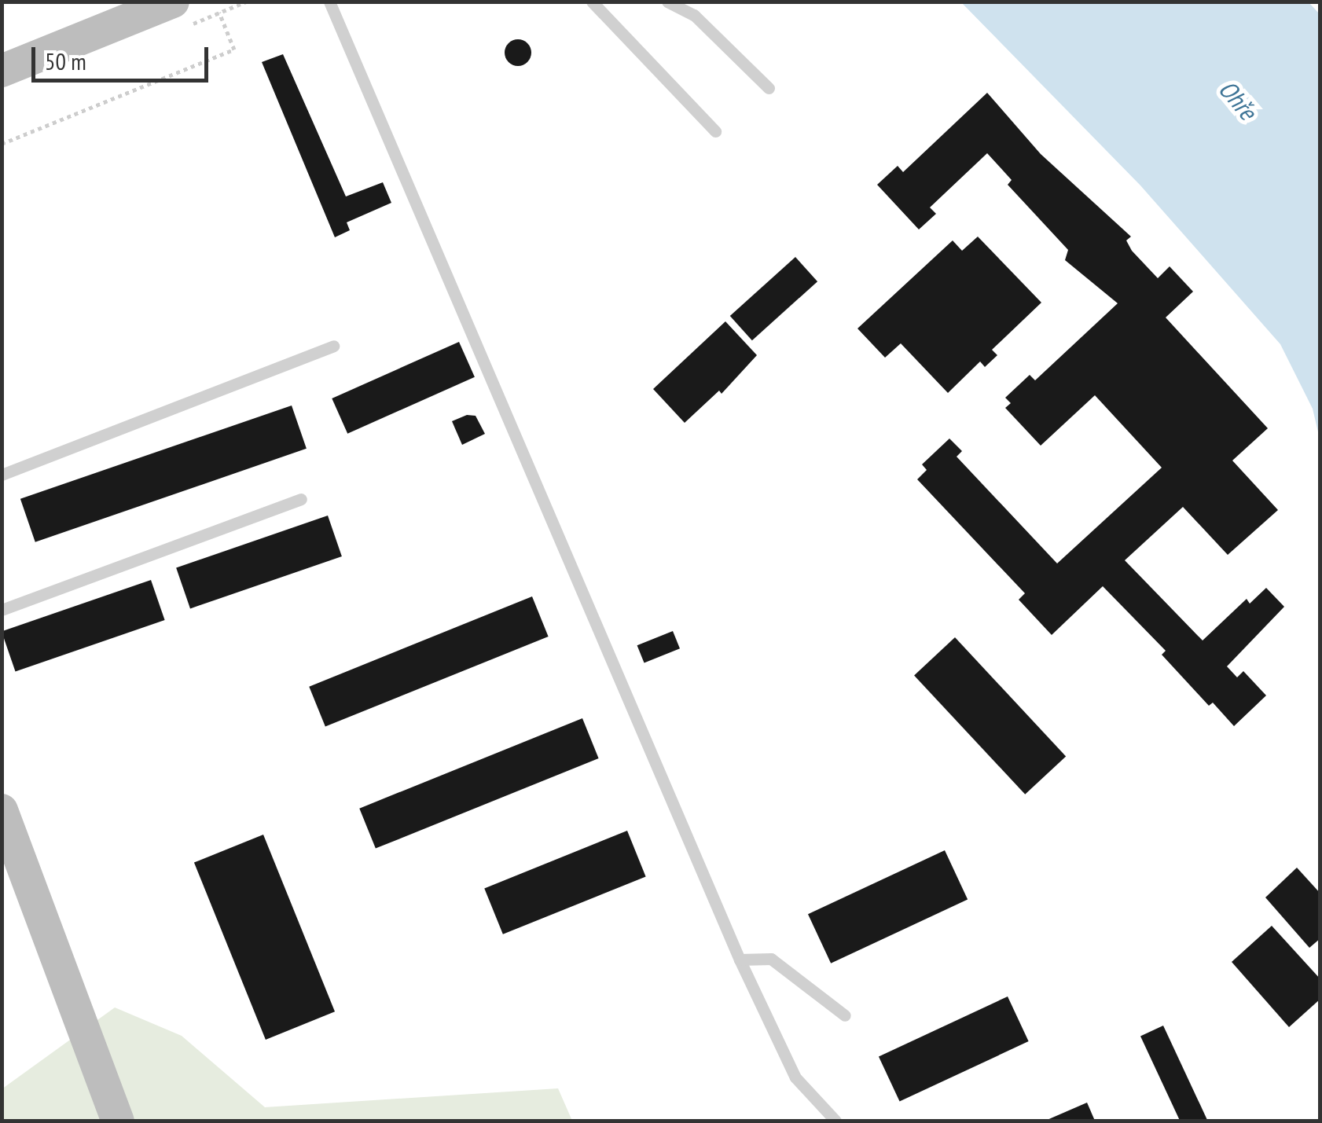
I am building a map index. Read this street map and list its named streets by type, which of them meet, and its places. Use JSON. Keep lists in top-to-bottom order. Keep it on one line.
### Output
{"water":["Ohře"],"scale_bar":"50 m"}
